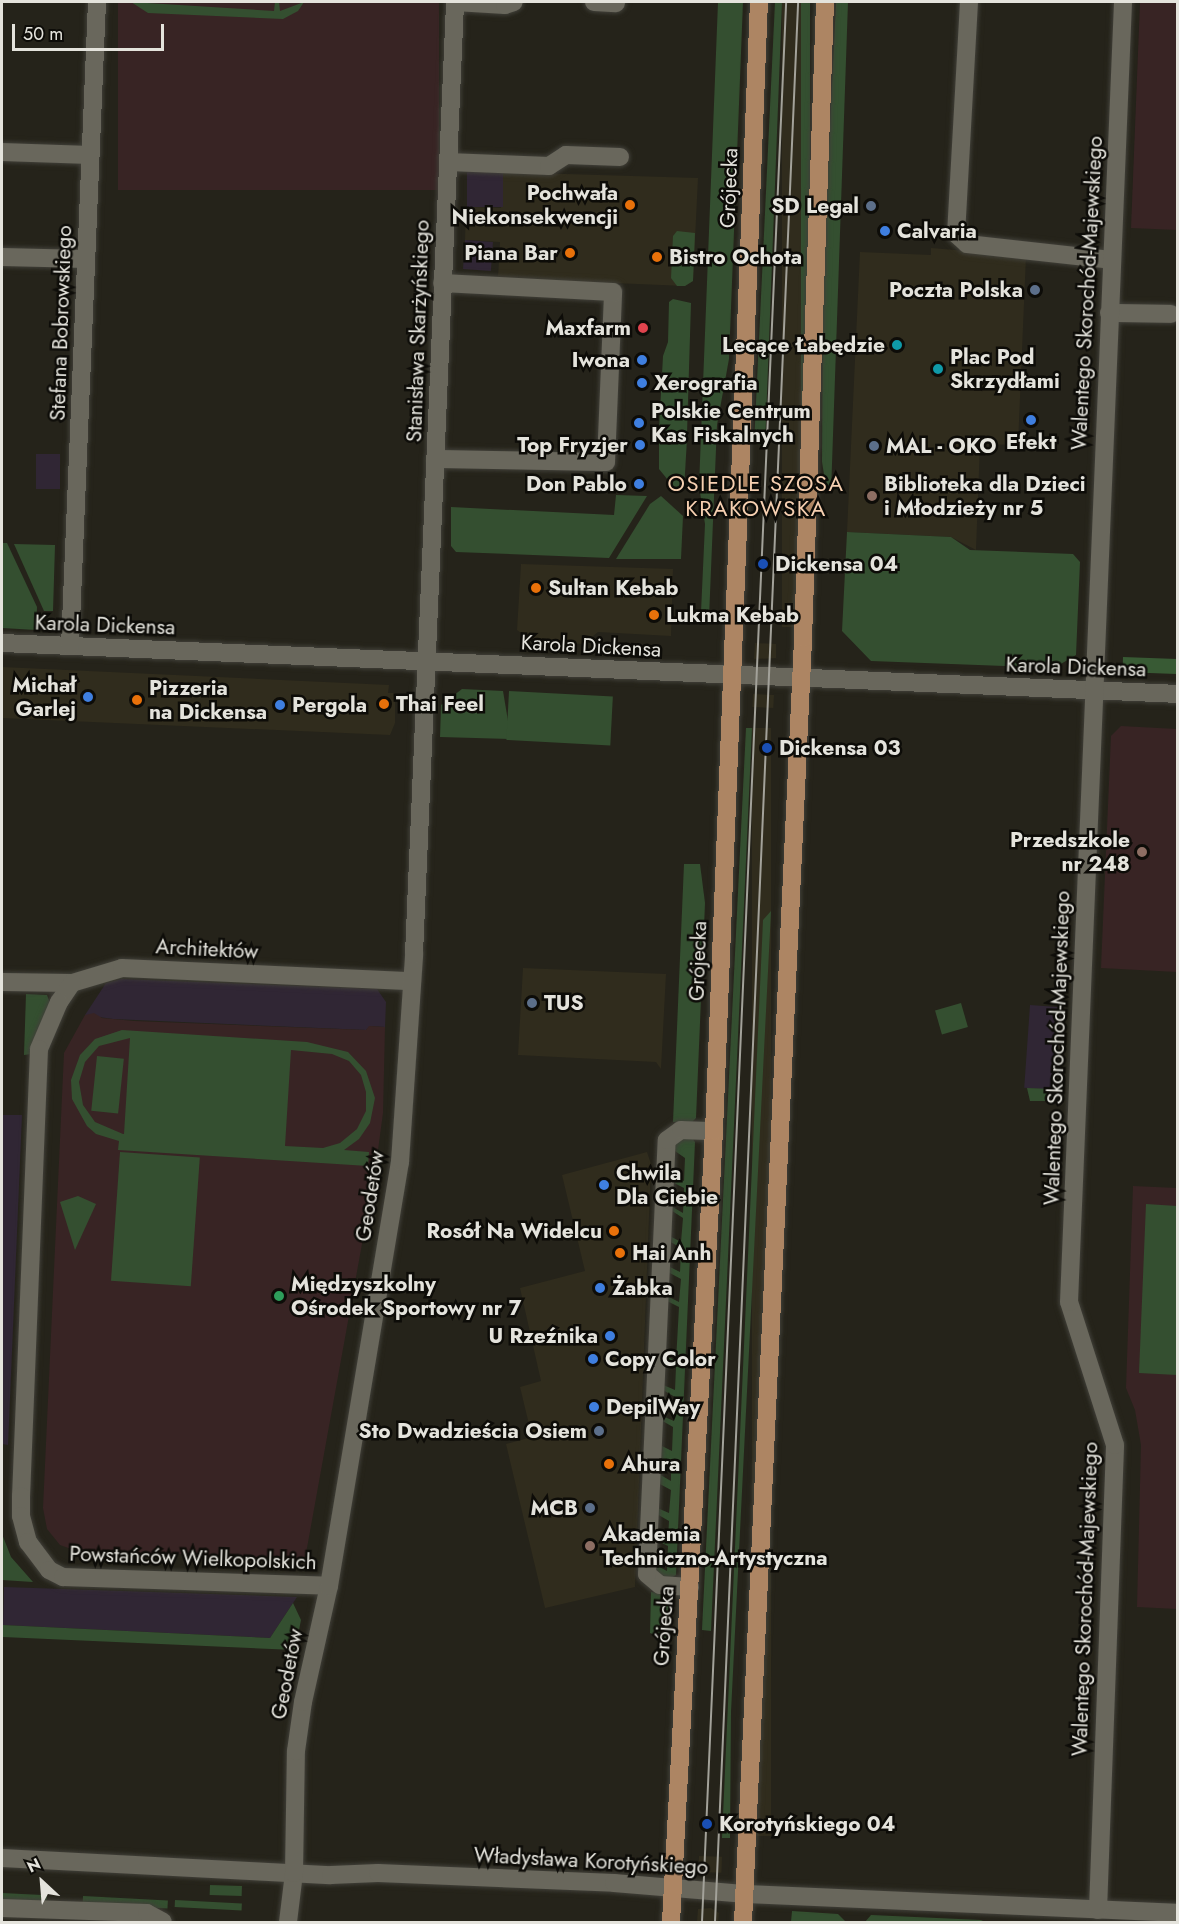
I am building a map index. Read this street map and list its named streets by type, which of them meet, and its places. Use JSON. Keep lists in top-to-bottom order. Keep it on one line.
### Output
{"streets":{"main road":["Grójecka"],"street":["Walentego Skorochód-Majewskiego","Stefana Bobrowskiego","Stanisława Skarżyńskiego","Karola Dickensa","Architektów","Geodetów","Powstańców Wielkopolskich","Władysława Korotyńskiego"]},"crossings":[["Grójecka","Karola Dickensa"],["Grójecka","Władysława Korotyńskiego"],["Walentego Skorochód-Majewskiego","Karola Dickensa"],["Walentego Skorochód-Majewskiego","Władysława Korotyńskiego"],["Stefana Bobrowskiego","Karola Dickensa"],["Stanisława Skarżyńskiego","Karola Dickensa"],["Stanisława Skarżyńskiego","Geodetów"],["Karola Dickensa","Geodetów"],["Architektów","Geodetów"],["Architektów","Powstańców Wielkopolskich"],["Geodetów","Powstańców Wielkopolskich"],["Geodetów","Władysława Korotyńskiego"]],"districts":["OSIEDLE SZOSA KRAKOWSKA"],"places":["Pochwała Niekonsekwencji","SD Legal","Calvaria","Piana Bar","Bistro Ochota","Poczta Polska","Maxfarm","Lecące Łabędzie","Iwona","Plac Pod Skrzydłami","Xerografia","Efekt","Polskie Centrum Kas Fiskalnych","Top Fryzjer","MAL - OKO","Don Pablo","Biblioteka dla Dzieci i Młodzieży nr 5","Dickensa 04","Sultan Kebab","Lukma Kebab","Michał Garlej","Pizzeria na Dickensa","Thai Feel","Pergola","Dickensa 03","Przedszkole nr 248","TUS","Chwila Dla Ciebie","Rosół Na Widelcu","Hai Anh","Żabka","Międzyszkolny Ośrodek Sportowy nr 7","U Rzeźnika","Copy Color","DepilWay","Sto Dwadzieścia Osiem","Ahura","MCB","Akademia Techniczno-Artystyczna","Korotyńskiego 04"],"scale_bar":"50 m","north":"top left"}
